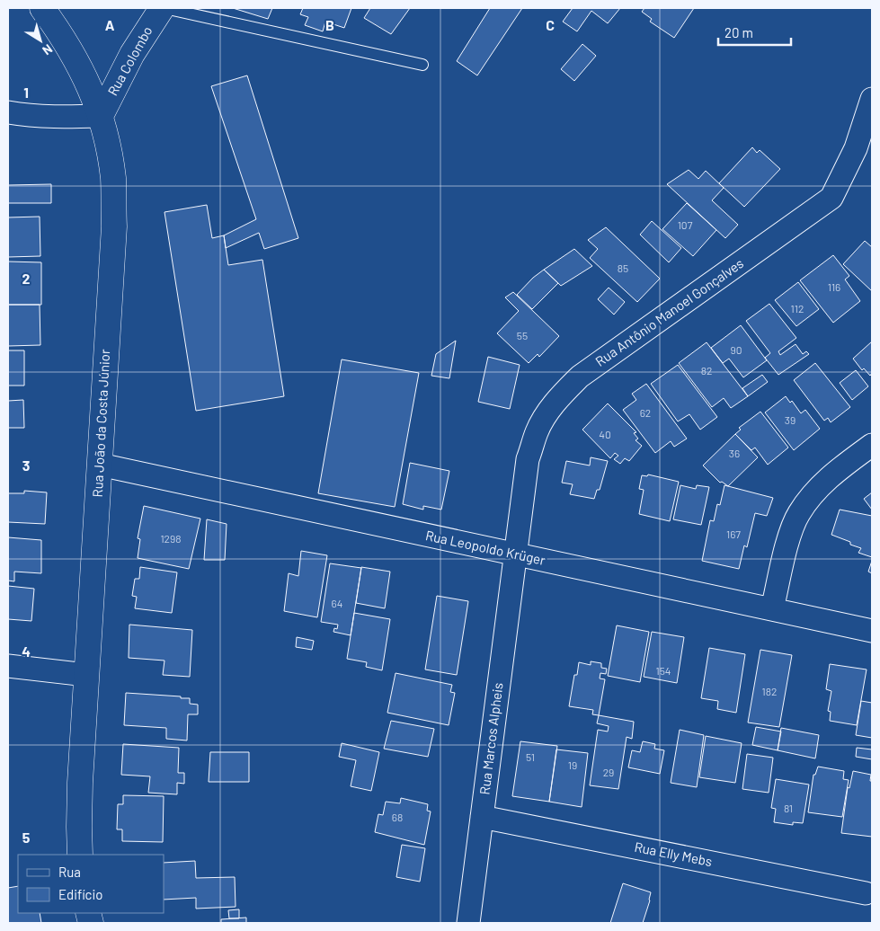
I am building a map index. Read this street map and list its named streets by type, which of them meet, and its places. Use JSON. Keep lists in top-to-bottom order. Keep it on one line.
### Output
{"streets":{"main road":["Rua Colombo","Rua João da Costa Júnior"],"street":["Rua Antônio Manoel Gonçalves","Rua Leopoldo Krüger","Rua Marcos Alpheis","Rua Elly Mebs"]},"crossings":[["Rua Colombo","Rua João da Costa Júnior"],["Rua Antônio Manoel Gonçalves","Rua Leopoldo Krüger"],["Rua Antônio Manoel Gonçalves","Rua Marcos Alpheis"],["Rua João da Costa Júnior","Rua Leopoldo Krüger"],["Rua Leopoldo Krüger","Rua Marcos Alpheis"],["Rua Marcos Alpheis","Rua Elly Mebs"]],"house_numbers":["107","85","116","112","55","90","82","62","39","40","36","167","1298","64","154","182","51","19","29","81","68"],"legend":["Rua","Edifício"],"scale_bar":"20 m","north":"bottom right","grid":{"columns":["A","B","C"],"rows":["1","2","3","4","5"]}}
